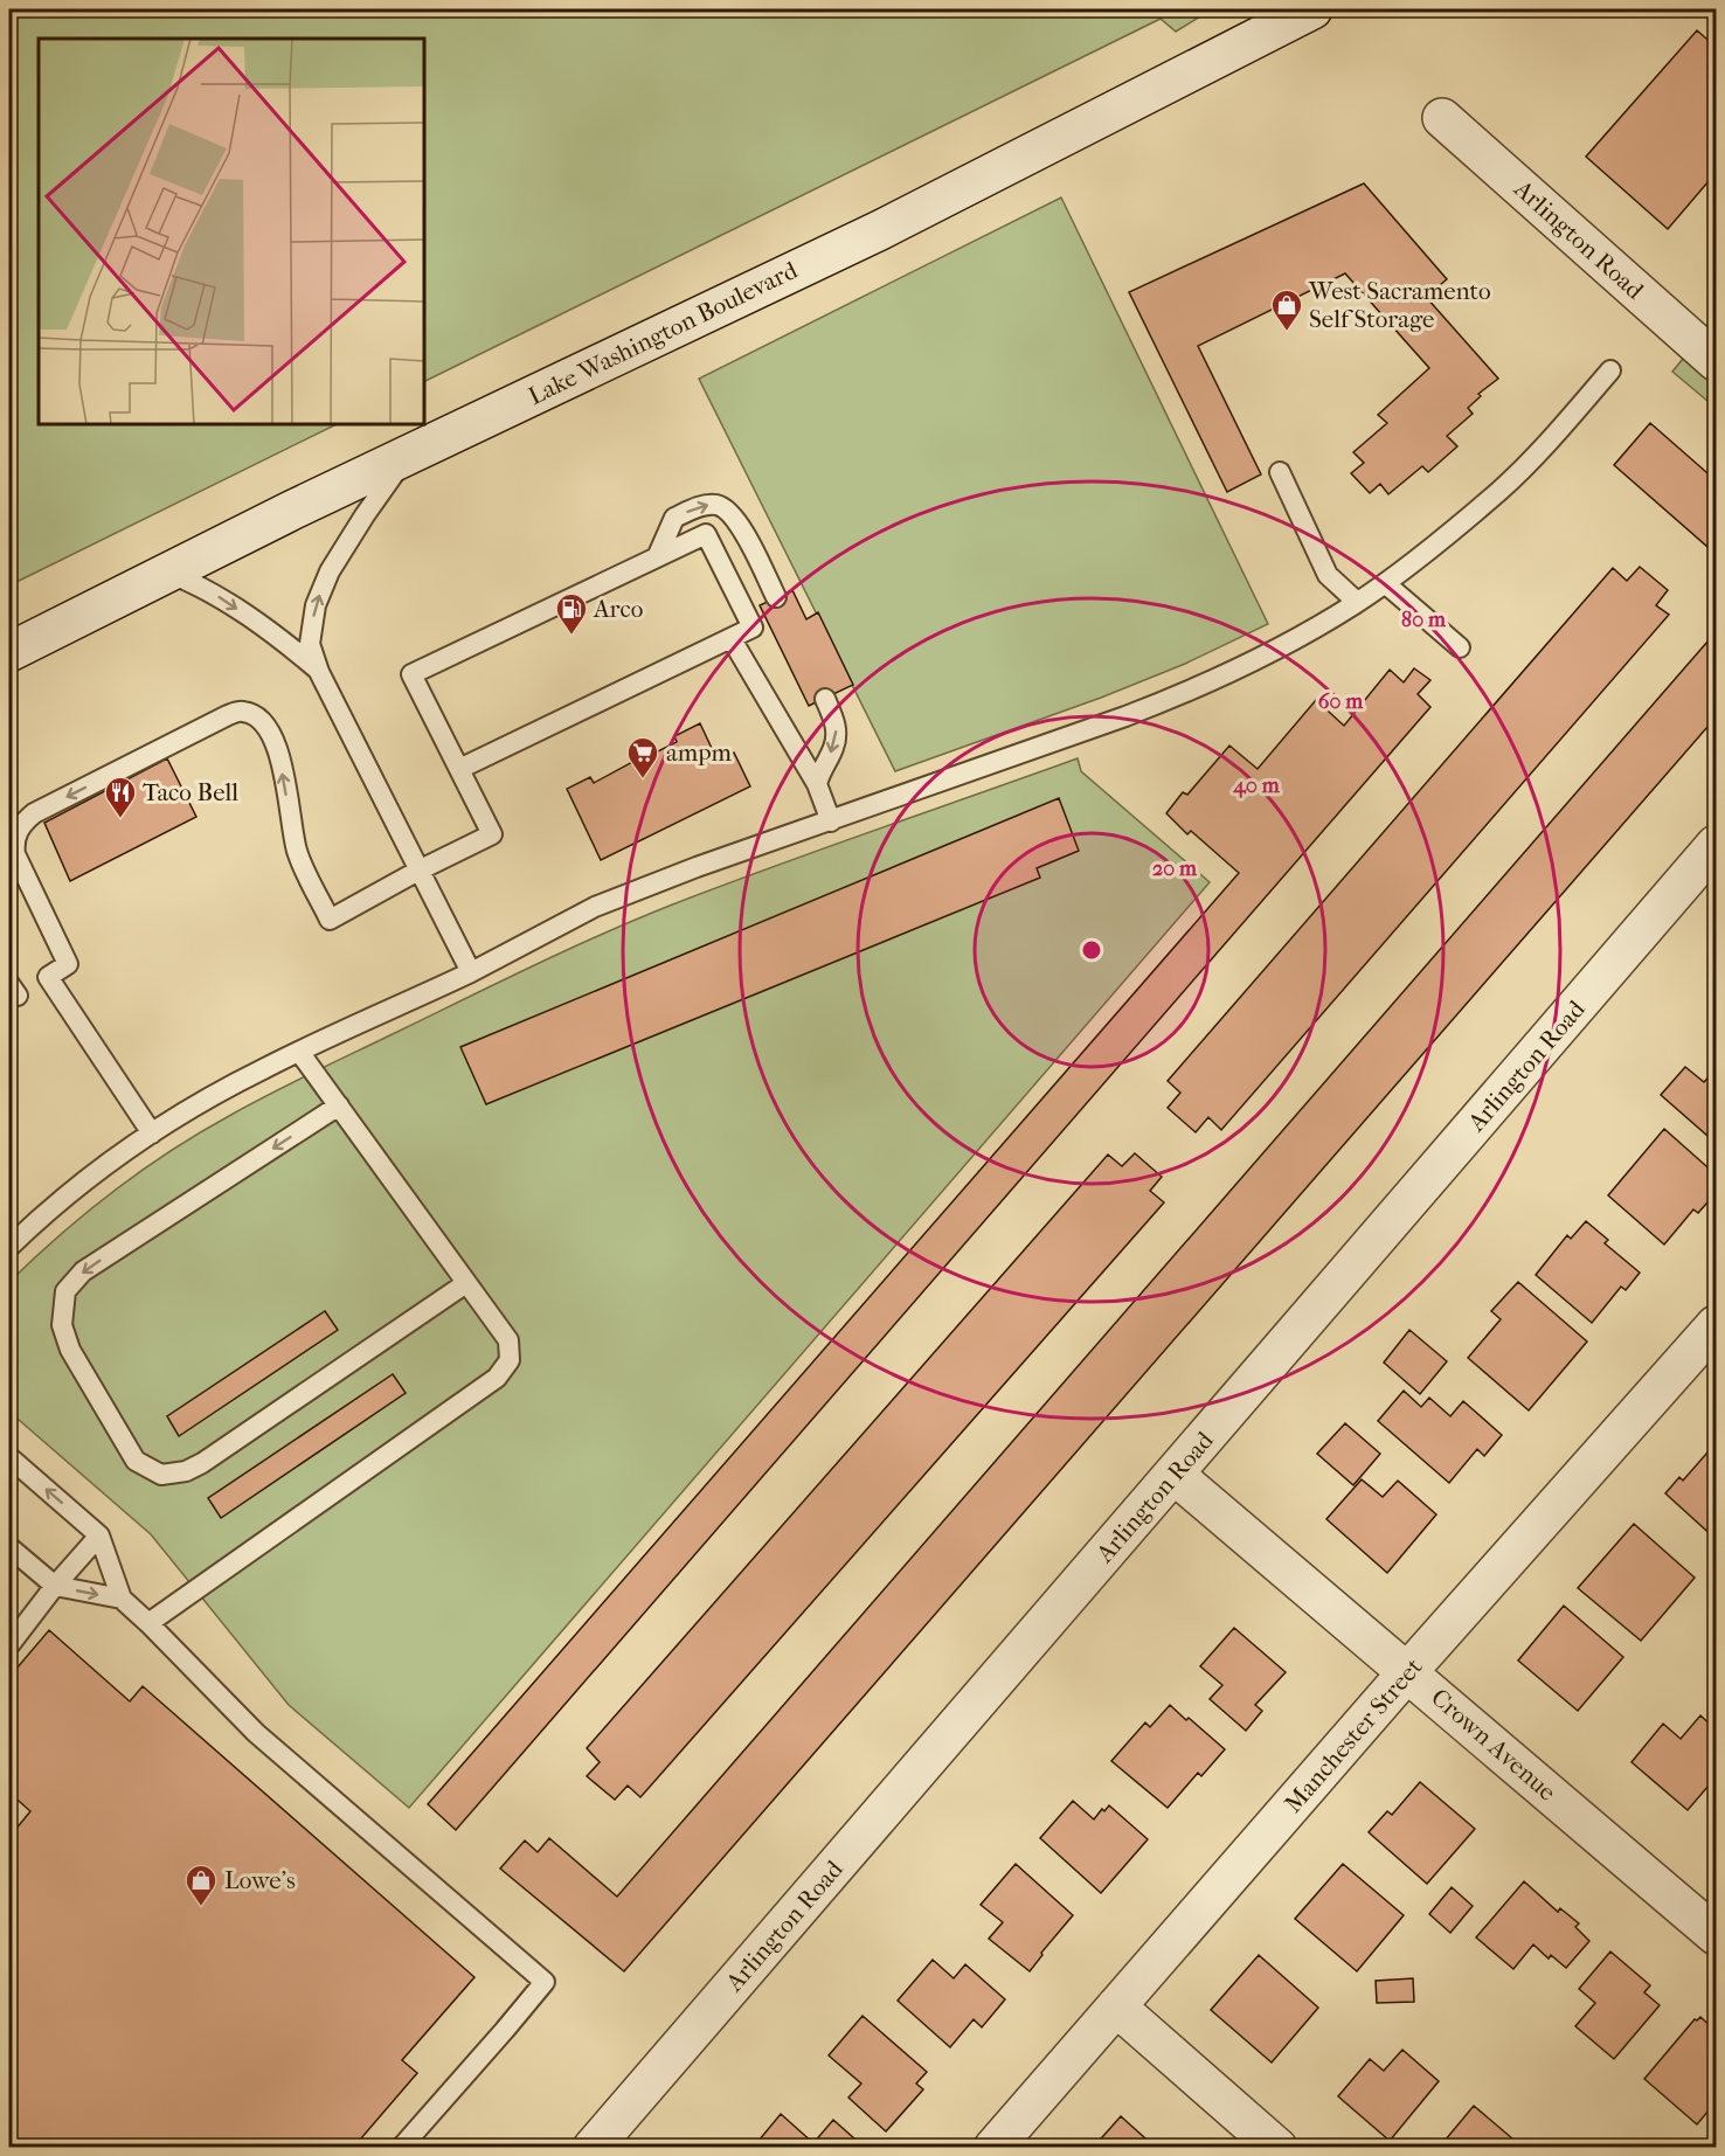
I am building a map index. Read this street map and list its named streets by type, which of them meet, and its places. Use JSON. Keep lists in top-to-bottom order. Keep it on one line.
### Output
{"streets":{"street":["Arlington Road","Lake Washington Boulevard","Manchester Street","Crown Avenue"]},"crossings":[["Arlington Road","Crown Avenue"],["Manchester Street","Crown Avenue"]],"places":{"shop":["West Sacramento Self Storage","Lowe's"],"fuel station":["Arco"],"supermarket":["ampm"],"restaurant":["Taco Bell"]},"rings":["80 m","60 m","40 m","20 m"]}
